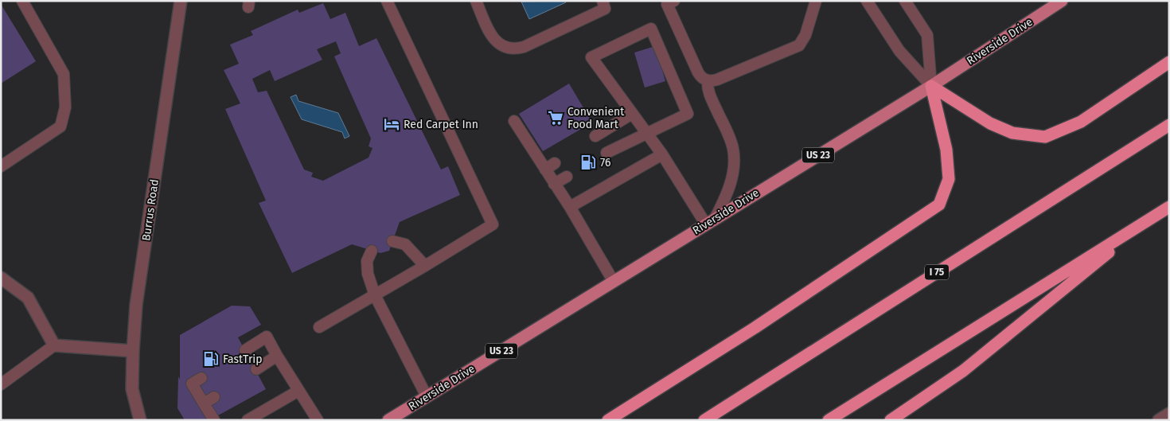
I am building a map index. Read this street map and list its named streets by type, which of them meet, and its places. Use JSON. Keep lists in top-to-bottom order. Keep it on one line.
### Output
{"streets":{"highway":["I 75"],"main road":["Riverside Drive","US 23"],"street":["Burrus Road"]},"places":{"supermarket":["Convenient Food Mart"],"hotel":["Red Carpet Inn"],"fuel station":["76","FastTrip"]}}
